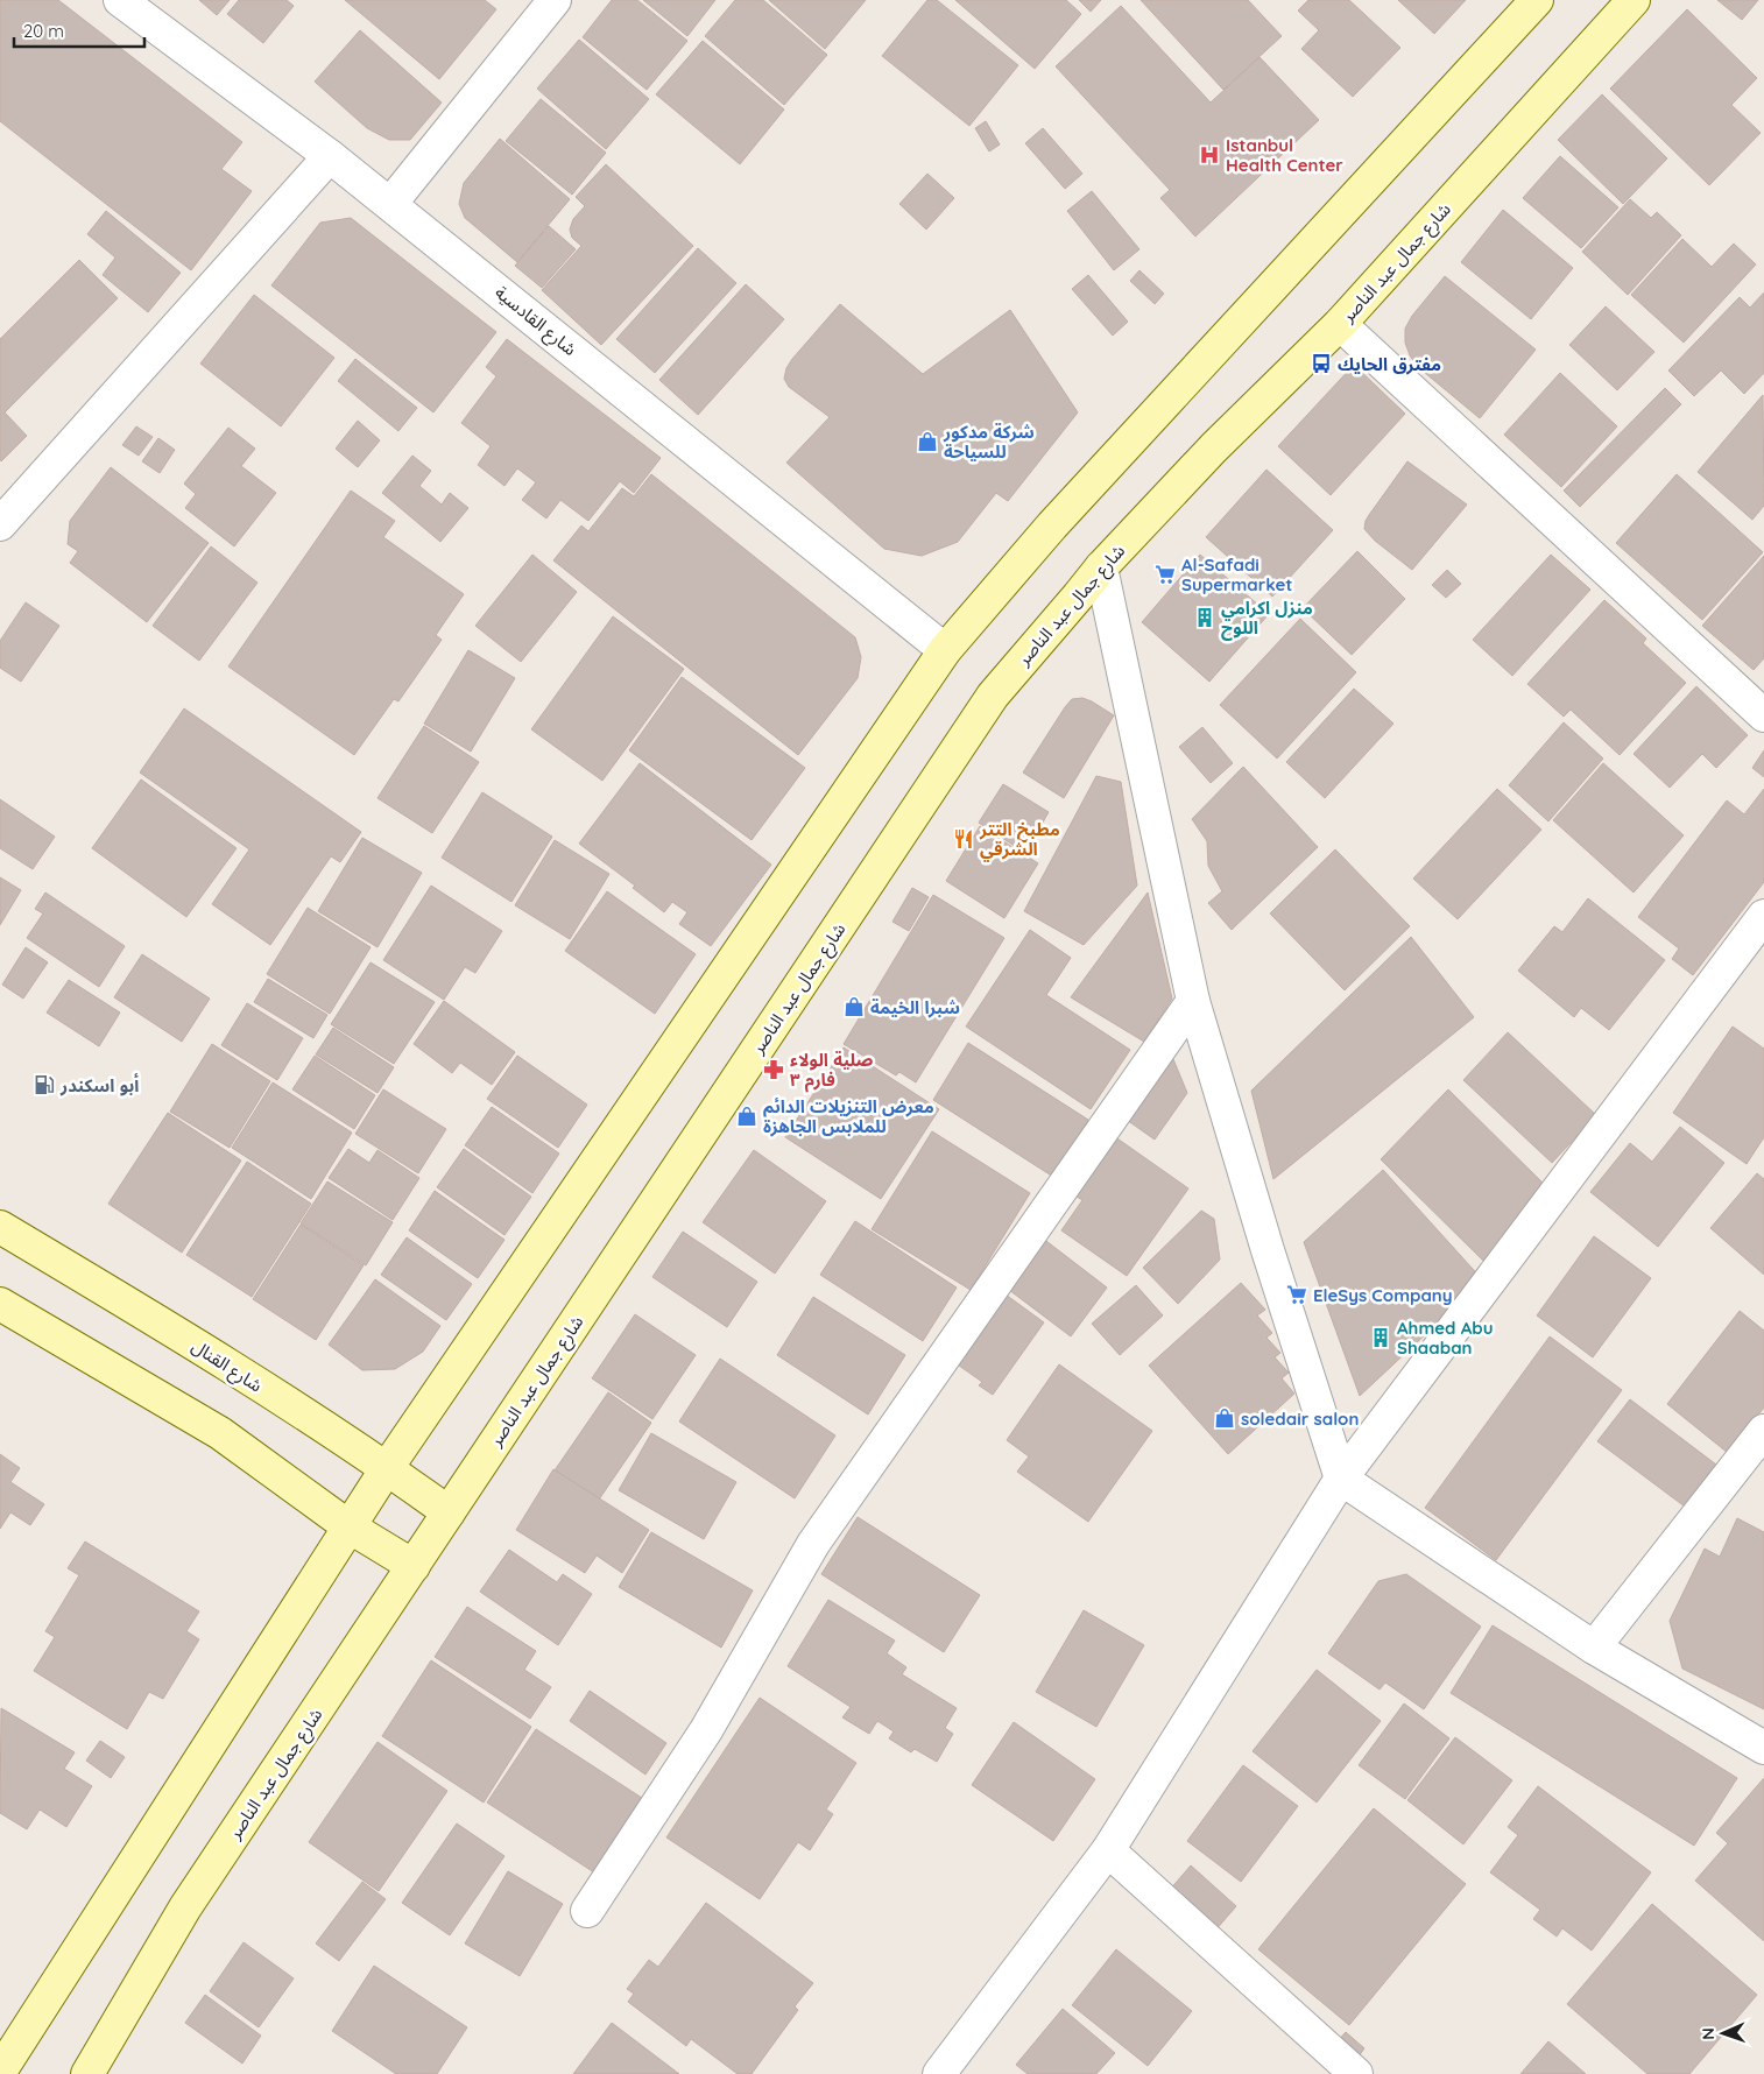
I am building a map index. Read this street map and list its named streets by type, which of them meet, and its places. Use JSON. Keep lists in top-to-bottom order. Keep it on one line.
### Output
{"streets":{"main road":["شارع جمال عبد الناصر","شارع القنال"],"street":["شارع القادسية"]},"crossings":[["شارع جمال عبد الناصر","شارع القنال"]],"places":{"hospital":["Istanbul Health Center"],"bus stop":["مفترق الحايك"],"shop":["شركة مدكور للسياحة","شبرا الخيمة","معرض التنزيلات الدائم للملابس الجاهزة","soledair salon"],"supermarket":["Al-Safadi Supermarket","EleSys Company"],"building":["منزل اكرامي اللوح","Ahmed Abu Shaaban"],"restaurant":["مطبخ التتر الشرقي"],"pharmacy":["صلية الولاء فارم ٣"],"fuel station":["أبو اسكندر"]},"scale_bar":"20 m","north":"left"}
